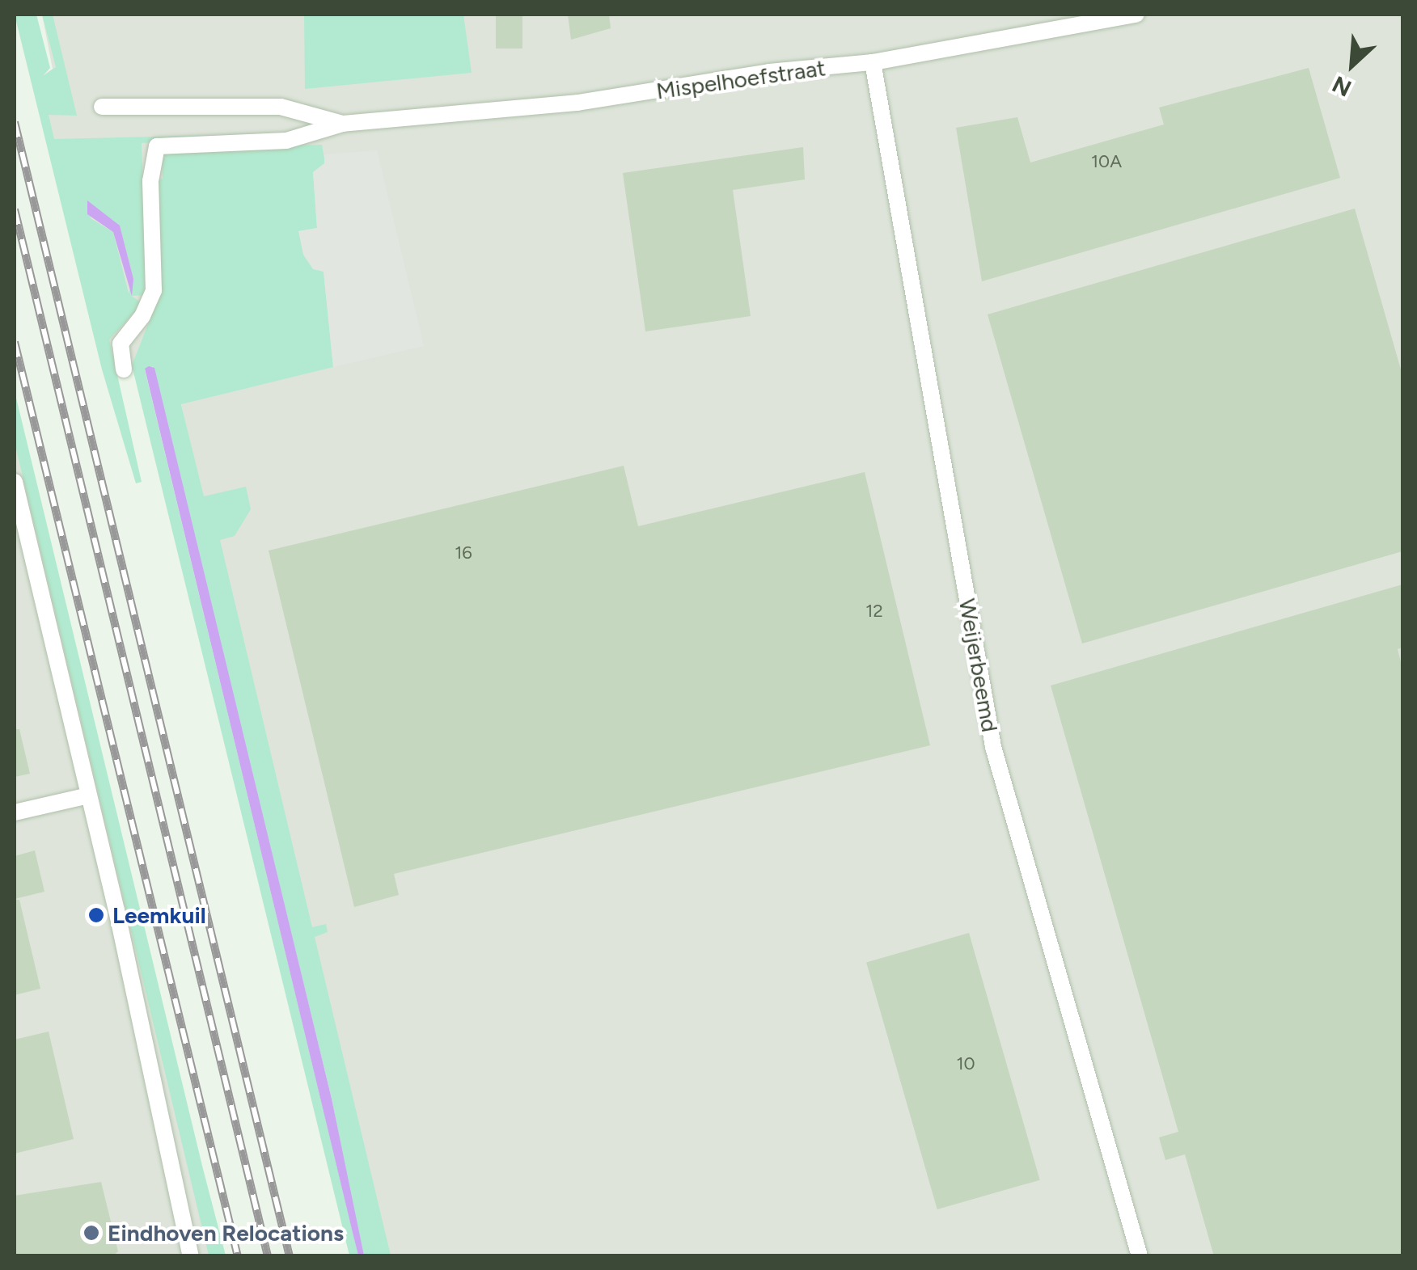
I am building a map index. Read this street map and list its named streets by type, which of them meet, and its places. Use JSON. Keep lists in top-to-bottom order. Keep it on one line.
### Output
{"streets":{"street":["Mispelhoefstraat","Weijerbeemd"]},"crossings":[["Mispelhoefstraat","Weijerbeemd"]],"places":["Leemkuil","Eindhoven Relocations"],"house_numbers":["10A","16","12","10"],"north":"bottom left"}
